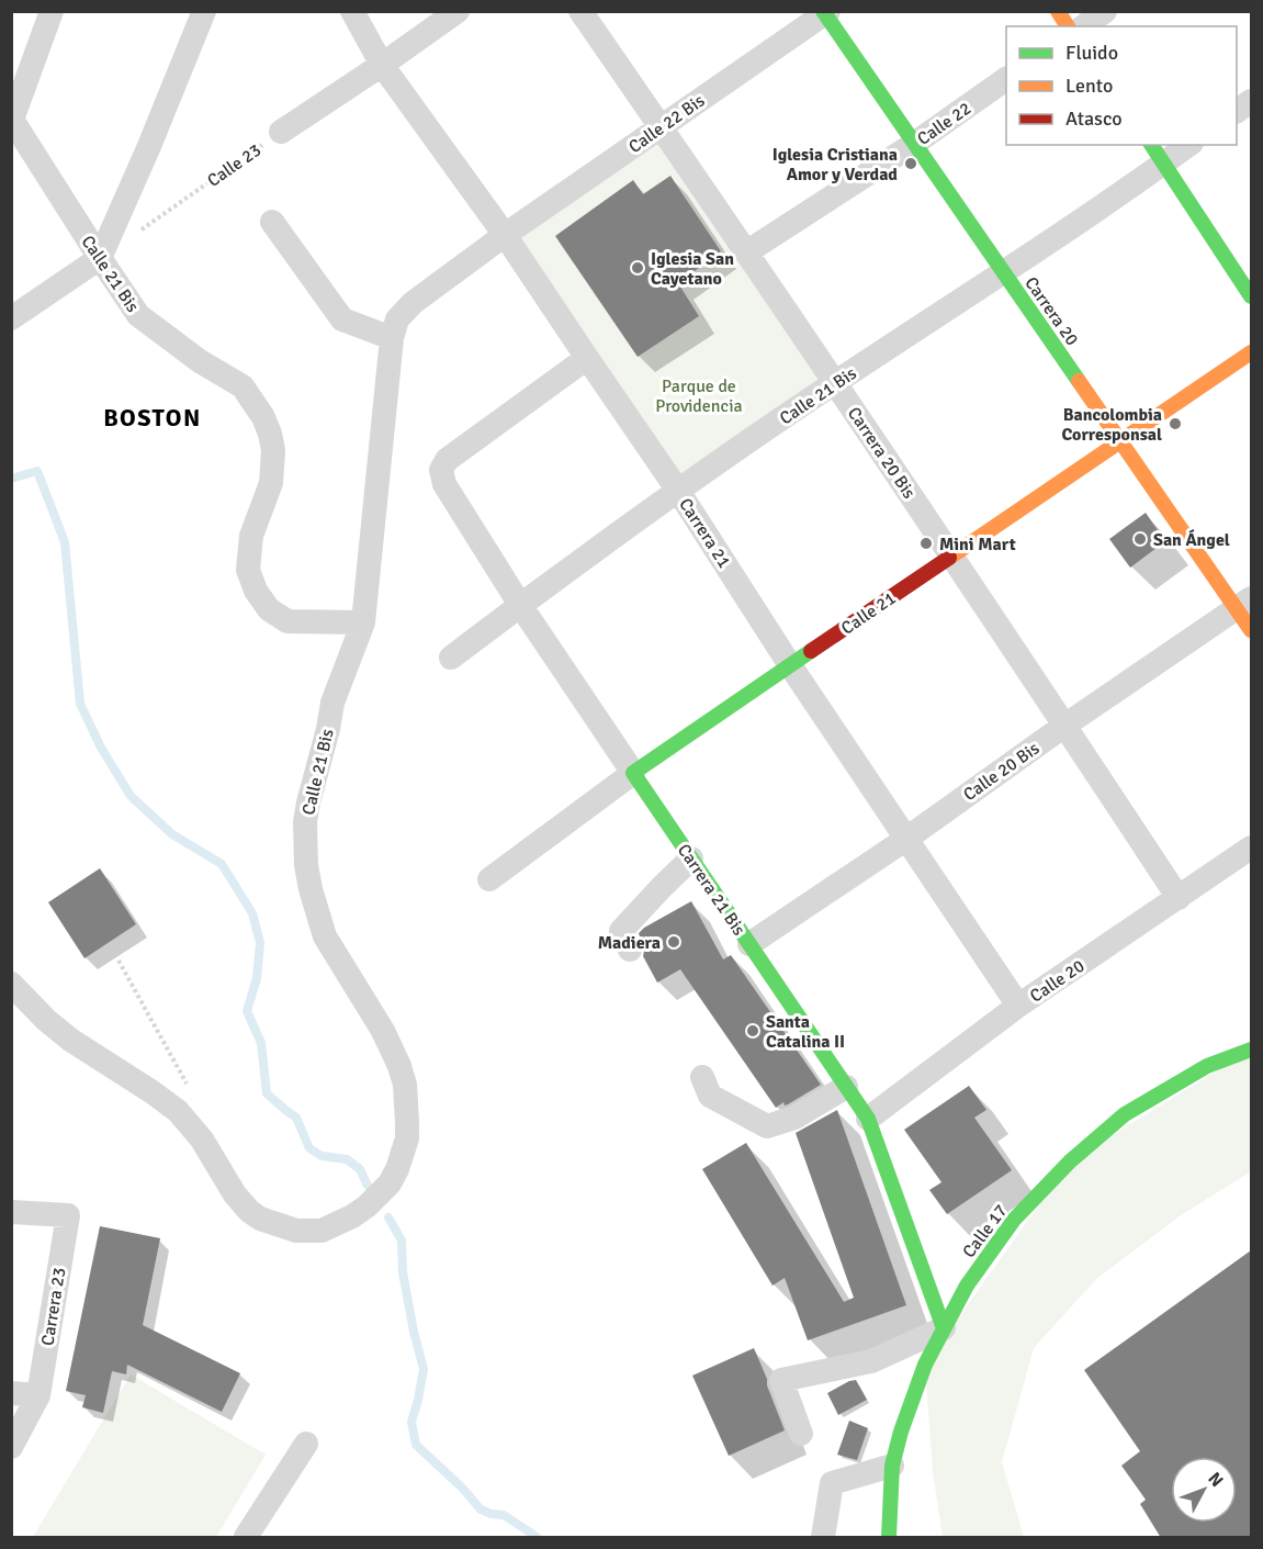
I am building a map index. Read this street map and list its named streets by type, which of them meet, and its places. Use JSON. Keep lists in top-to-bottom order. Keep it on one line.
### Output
{"streets":{"main road":["Carrera 20","Calle 21","Carrera 21 Bis","Calle 17"],"street":["Calle 22 Bis","Calle 22","Calle 21 Bis","Carrera 20 Bis","Carrera 21","Calle 20 Bis","Calle 20","Carrera 23"],"path":["Calle 23"]},"crossings":[["Calle 22 Bis","Carrera 20"],["Calle 22 Bis","Carrera 20 Bis"],["Calle 22 Bis","Carrera 21"],["Calle 22","Carrera 20"],["Calle 22","Carrera 20 Bis"],["Calle 23","Calle 21 Bis"],["Calle 21 Bis","Carrera 20"],["Calle 21 Bis","Carrera 20 Bis"],["Calle 21 Bis","Carrera 21"],["Calle 21 Bis","Carrera 21 Bis"],["Carrera 20","Calle 21"],["Carrera 20","Calle 20 Bis"],["Carrera 20 Bis","Calle 21"],["Carrera 20 Bis","Calle 20 Bis"],["Carrera 20 Bis","Calle 20"],["Carrera 21","Calle 21"],["Carrera 21","Calle 20 Bis"],["Carrera 21","Carrera 21 Bis"],["Carrera 21","Calle 20"],["Calle 21","Carrera 21 Bis"],["Calle 20 Bis","Carrera 21 Bis"],["Carrera 21 Bis","Calle 20"],["Carrera 21 Bis","Calle 17"]],"districts":["BOSTON"],"parks":["Parque de Providencia"],"places":["Iglesia Cristiana Amor y Verdad","Iglesia San Cayetano","Bancolombia Corresponsal","San Ángel","Mini Mart","Madiera","Santa Catalina II"],"legend":["Fluido","Lento","Atasco"],"north":"top right"}
